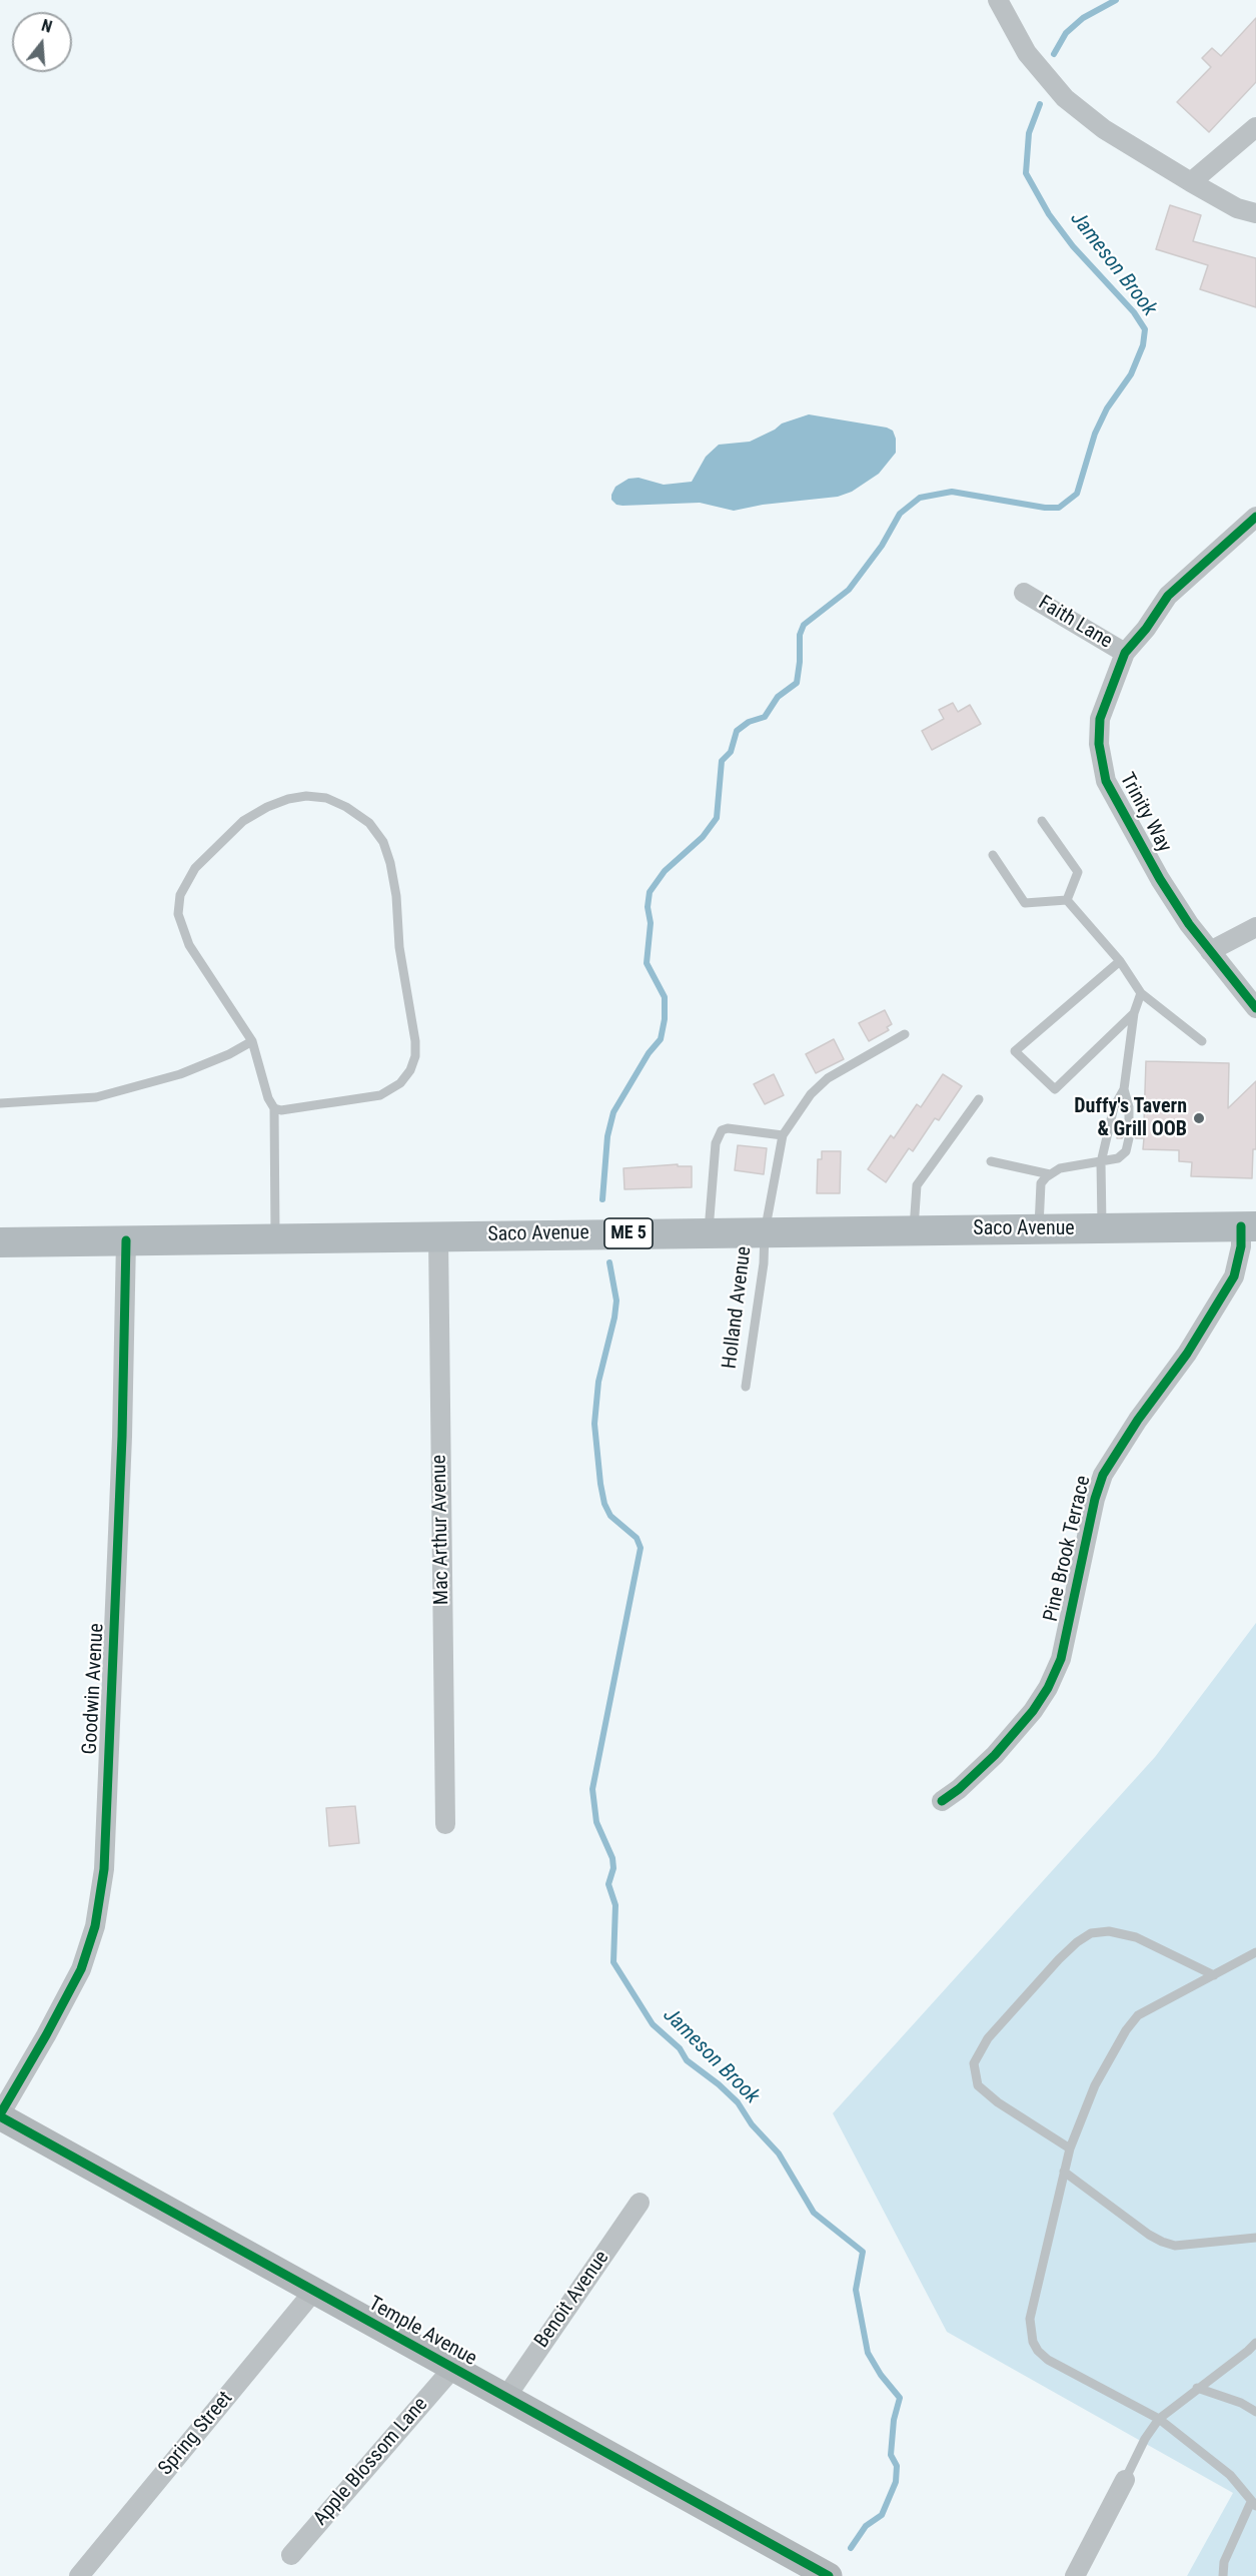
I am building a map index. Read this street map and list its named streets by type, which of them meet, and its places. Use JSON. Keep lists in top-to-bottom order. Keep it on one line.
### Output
{"streets":{"main road":["Saco Avenue","ME 5"],"street":["Faith Lane","Trinity Way","Mac Arthur Avenue","Pine Brook Terrace","Goodwin Avenue","Benoit Avenue","Temple Avenue","Spring Street","Apple Blossom Lane"],"lane":["Holland Avenue"]},"crossings":[["Faith Lane","Trinity Way"],["Saco Avenue","Holland Avenue"],["Saco Avenue","Mac Arthur Avenue"],["Saco Avenue","Pine Brook Terrace"],["Saco Avenue","Goodwin Avenue"],["Goodwin Avenue","Temple Avenue"],["Benoit Avenue","Temple Avenue"],["Temple Avenue","Spring Street"],["Temple Avenue","Apple Blossom Lane"]],"water":["Jameson Brook"],"places":["Duffy's Tavern & Grill OOB"],"north":"top"}
